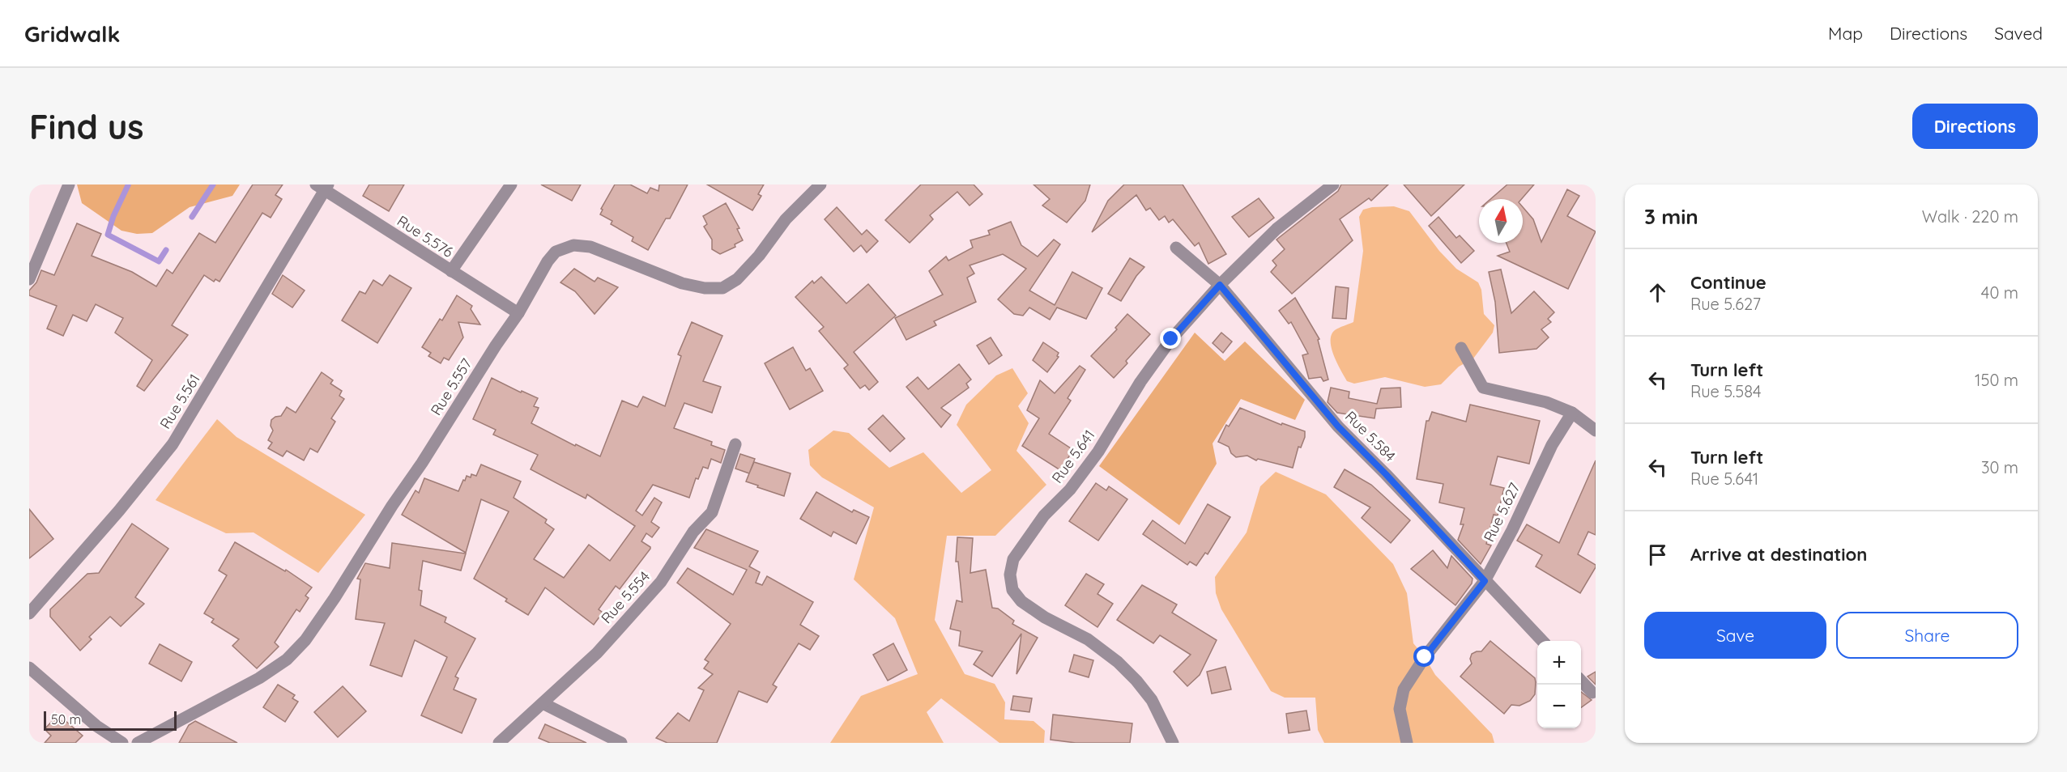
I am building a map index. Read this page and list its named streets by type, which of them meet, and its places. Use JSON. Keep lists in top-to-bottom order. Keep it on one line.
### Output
{"streets":{"street":["Rue 5.576","Rue 5.557","Rue 5.561","Rue 5.584","Rue 5.641","Rue 5.627","Rue 5.554"]},"crossings":[["Rue 5.576","Rue 5.557"],["Rue 5.576","Rue 5.561"],["Rue 5.584","Rue 5.641"],["Rue 5.584","Rue 5.627"]],"scale_bar":"50 m","north":"top","page":{"header":"Gridwalk","nav":["Map","Directions","Saved"],"buttons":["Directions",["Save","Share"]],"title":"Find us","heading":["3 min","Walk · 220 m"],"list":[["Continue","Rue 5.627","40 m"],["Turn left","Rue 5.584","150 m"],["Turn left","Rue 5.641","30 m"],"Arrive at destination"],"map_buttons":["+","−"],"scale":"50 m"}}
